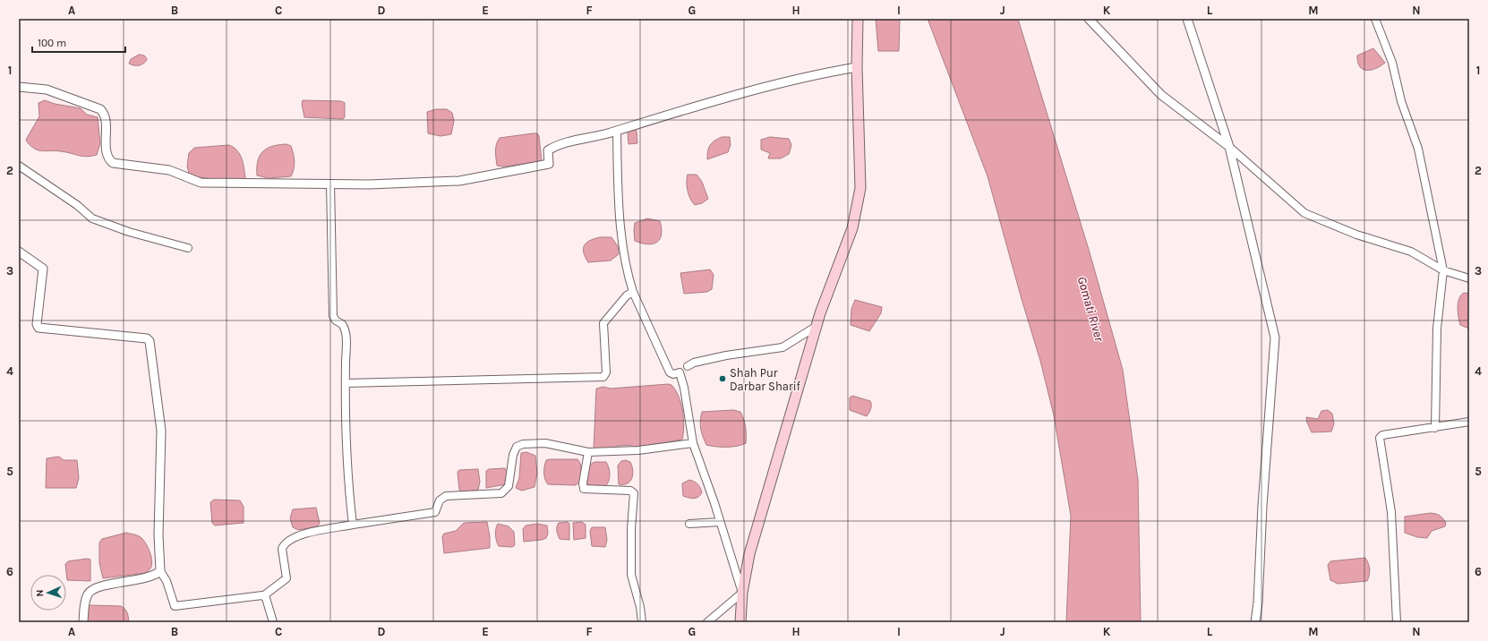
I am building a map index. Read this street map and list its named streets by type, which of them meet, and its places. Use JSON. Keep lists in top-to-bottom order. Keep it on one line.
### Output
{"water":["Gomati River"],"places":["Shah Pur Darbar Sharif"],"scale_bar":"100 m","north":"left","grid":{"columns":["A","B","C","D","E","F","G","H","I","J","K","L","M","N"],"rows":["1","2","3","4","5","6"]}}
